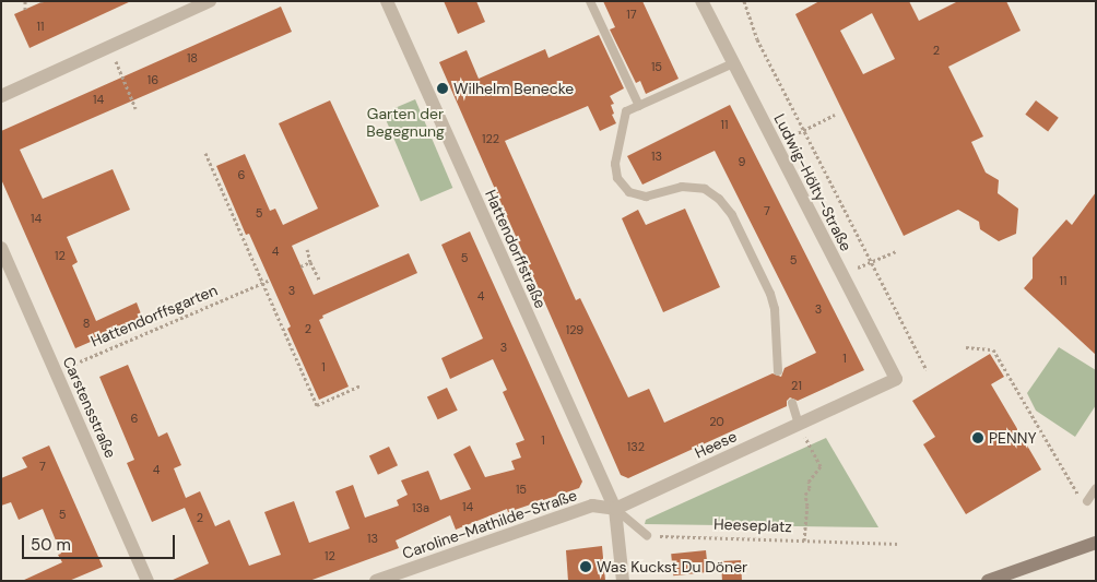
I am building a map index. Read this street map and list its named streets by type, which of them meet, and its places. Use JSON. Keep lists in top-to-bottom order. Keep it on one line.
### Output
{"streets":{"street":["Ludwig-Hölty-Straße","Hattendorffstraße","Carstensstraße","Heese","Caroline-Mathilde-Straße"],"path":["Hattendorffsgarten","Heeseplatz"]},"crossings":[["Ludwig-Hölty-Straße","Heese"],["Hattendorffstraße","Heese"],["Hattendorffstraße","Caroline-Mathilde-Straße"],["Hattendorffsgarten","Carstensstraße"],["Heese","Caroline-Mathilde-Straße"]],"parks":["Garten der Begegnung"],"places":["Wilhelm Benecke","PENNY","Was Kuckst Du Döner"],"house_numbers":["17","11","2","18","15","16","14","11","122","13","9","6","7","5","14","4","12","5","5","11","3","4","3","8","2","129","3","1","1","21","6","20","1","132","7","4","15","14","13a","5","2","13","12"],"scale_bar":"50 m"}
